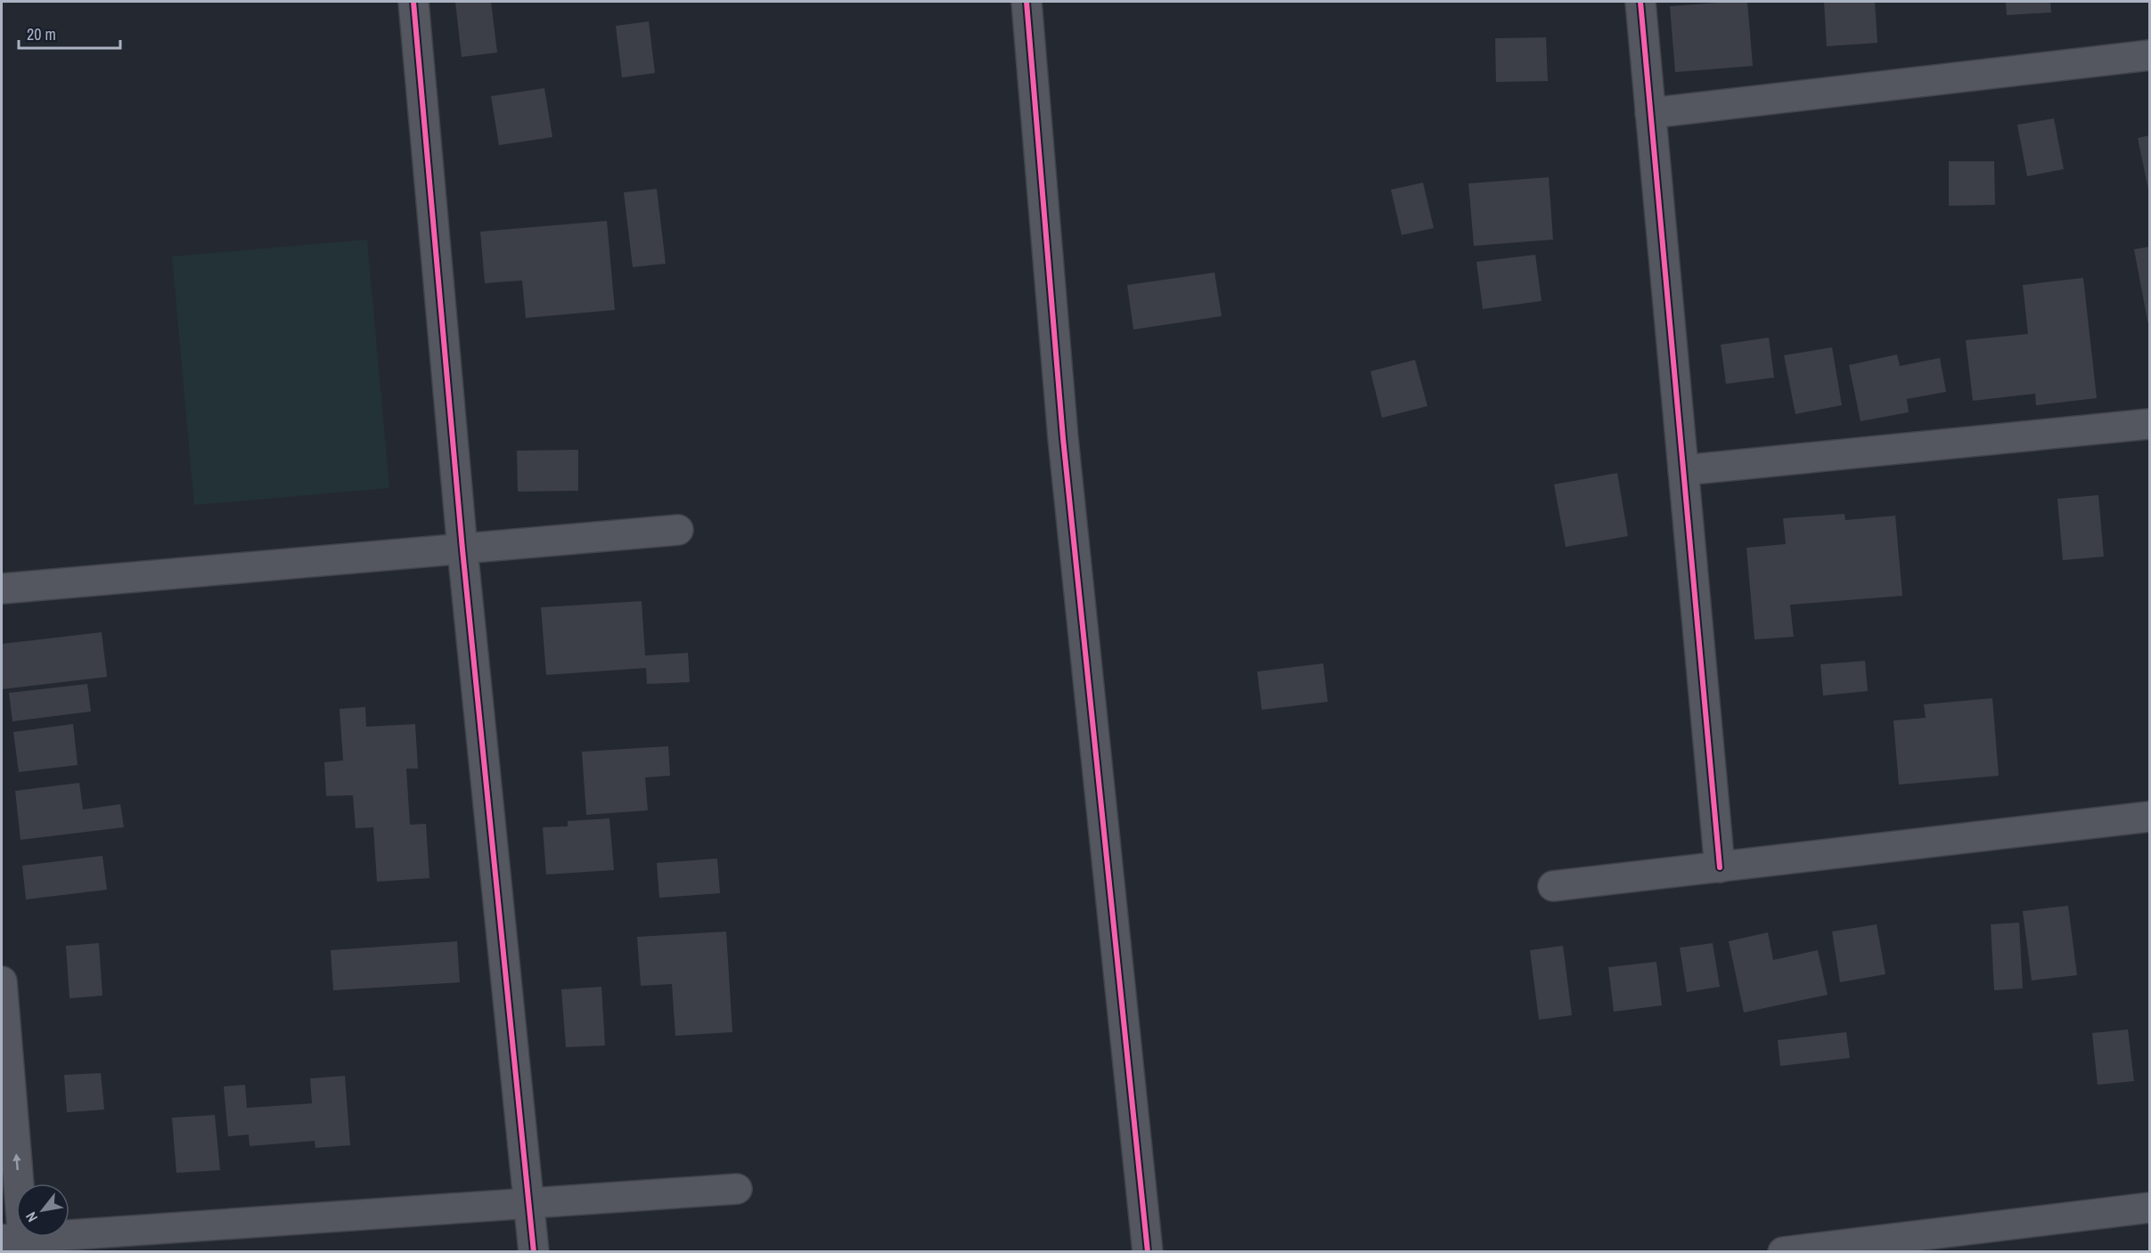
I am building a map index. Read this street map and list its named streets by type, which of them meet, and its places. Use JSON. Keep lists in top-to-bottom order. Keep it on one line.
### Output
{"scale_bar":"20 m","north":"bottom left"}
